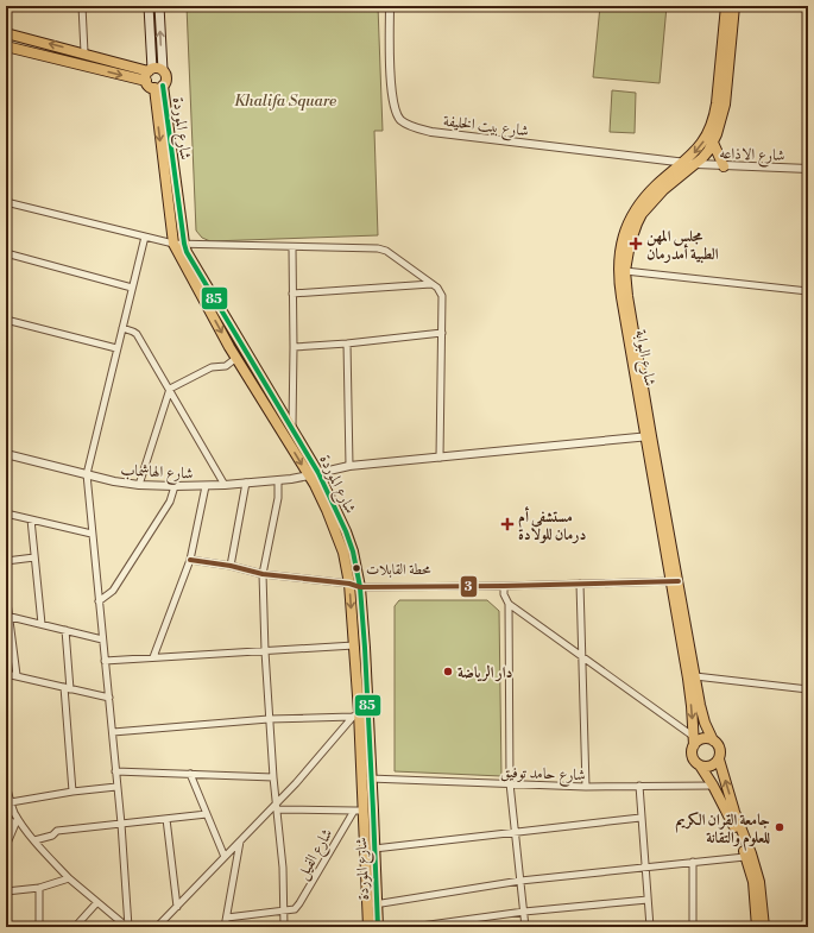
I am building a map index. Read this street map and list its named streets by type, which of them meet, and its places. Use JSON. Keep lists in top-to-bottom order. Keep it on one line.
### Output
{"streets":{"main road":["شارع الموردة","شارع البوابة"],"street":["شارع بيت الخليفة","شارع الاذاعه","شارع الهاشماب","شارع حامد توفيق","شارع الفيل"]},"crossings":[["شارع بيت الخليفة","شارع الاذاعه"],["شارع بيت الخليفة","شارع البوابة"],["شارع الموردة","شارع الهاشماب"],["شارع الموردة","شارع حامد توفيق"],["شارع الاذاعه","شارع البوابة"],["شارع البوابة","شارع الهاشماب"]],"parks":["Khalifa Square"],"places":{"health":["مجلس المهن الطبية أمدرمان","مستشفى أم درمان للولادة"],"other":["محطة القابلات","دار الرياضة","جامعة القران الكريم للعلوم والتقانة"]},"lines":["transit line 85","transit line 3"]}
